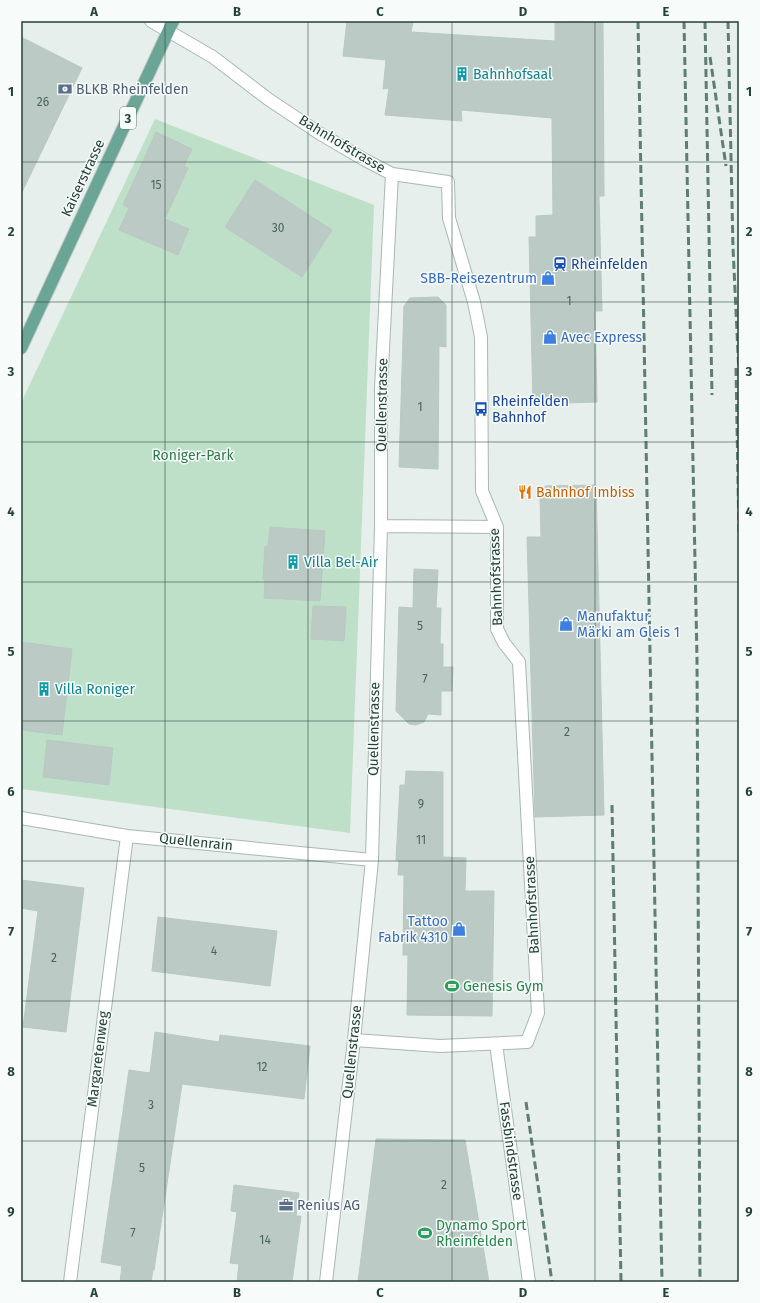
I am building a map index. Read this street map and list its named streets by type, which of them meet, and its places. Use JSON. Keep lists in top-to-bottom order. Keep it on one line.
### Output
{"streets":{"main road":["3","Kaiserstrasse"],"street":["Bahnhofstrasse","Quellenstrasse","Quellenrain","Margaretenweg","Fassbindstrasse"]},"crossings":[["Bahnhofstrasse","Kaiserstrasse"],["Bahnhofstrasse","Quellenstrasse"],["Bahnhofstrasse","Fassbindstrasse"],["Quellenstrasse","Quellenrain"],["Quellenrain","Margaretenweg"]],"parks":["Roniger-Park"],"places":{"building":["Bahnhofsaal","Villa Bel-Air","Villa Roniger"],"bank":["BLKB Rheinfelden"],"station":["Rheinfelden"],"shop":["SBB-Reisezentrum","Avec Express","Manufaktur Märki am Gleis 1","Tattoo Fabrik 4310"],"bus stop":["Rheinfelden Bahnhof"],"restaurant":["Bahnhof Imbiss"],"sports":["Genesis Gym","Dynamo Sport Rheinfelden"],"office":["Renius AG"]},"house_numbers":["26","15","30","1","1","5","7","2","9","11","4","2","12","3","5","2","7","14"],"grid":{"columns":["A","B","C","D","E"],"rows":["1","2","3","4","5","6","7","8","9"]}}
